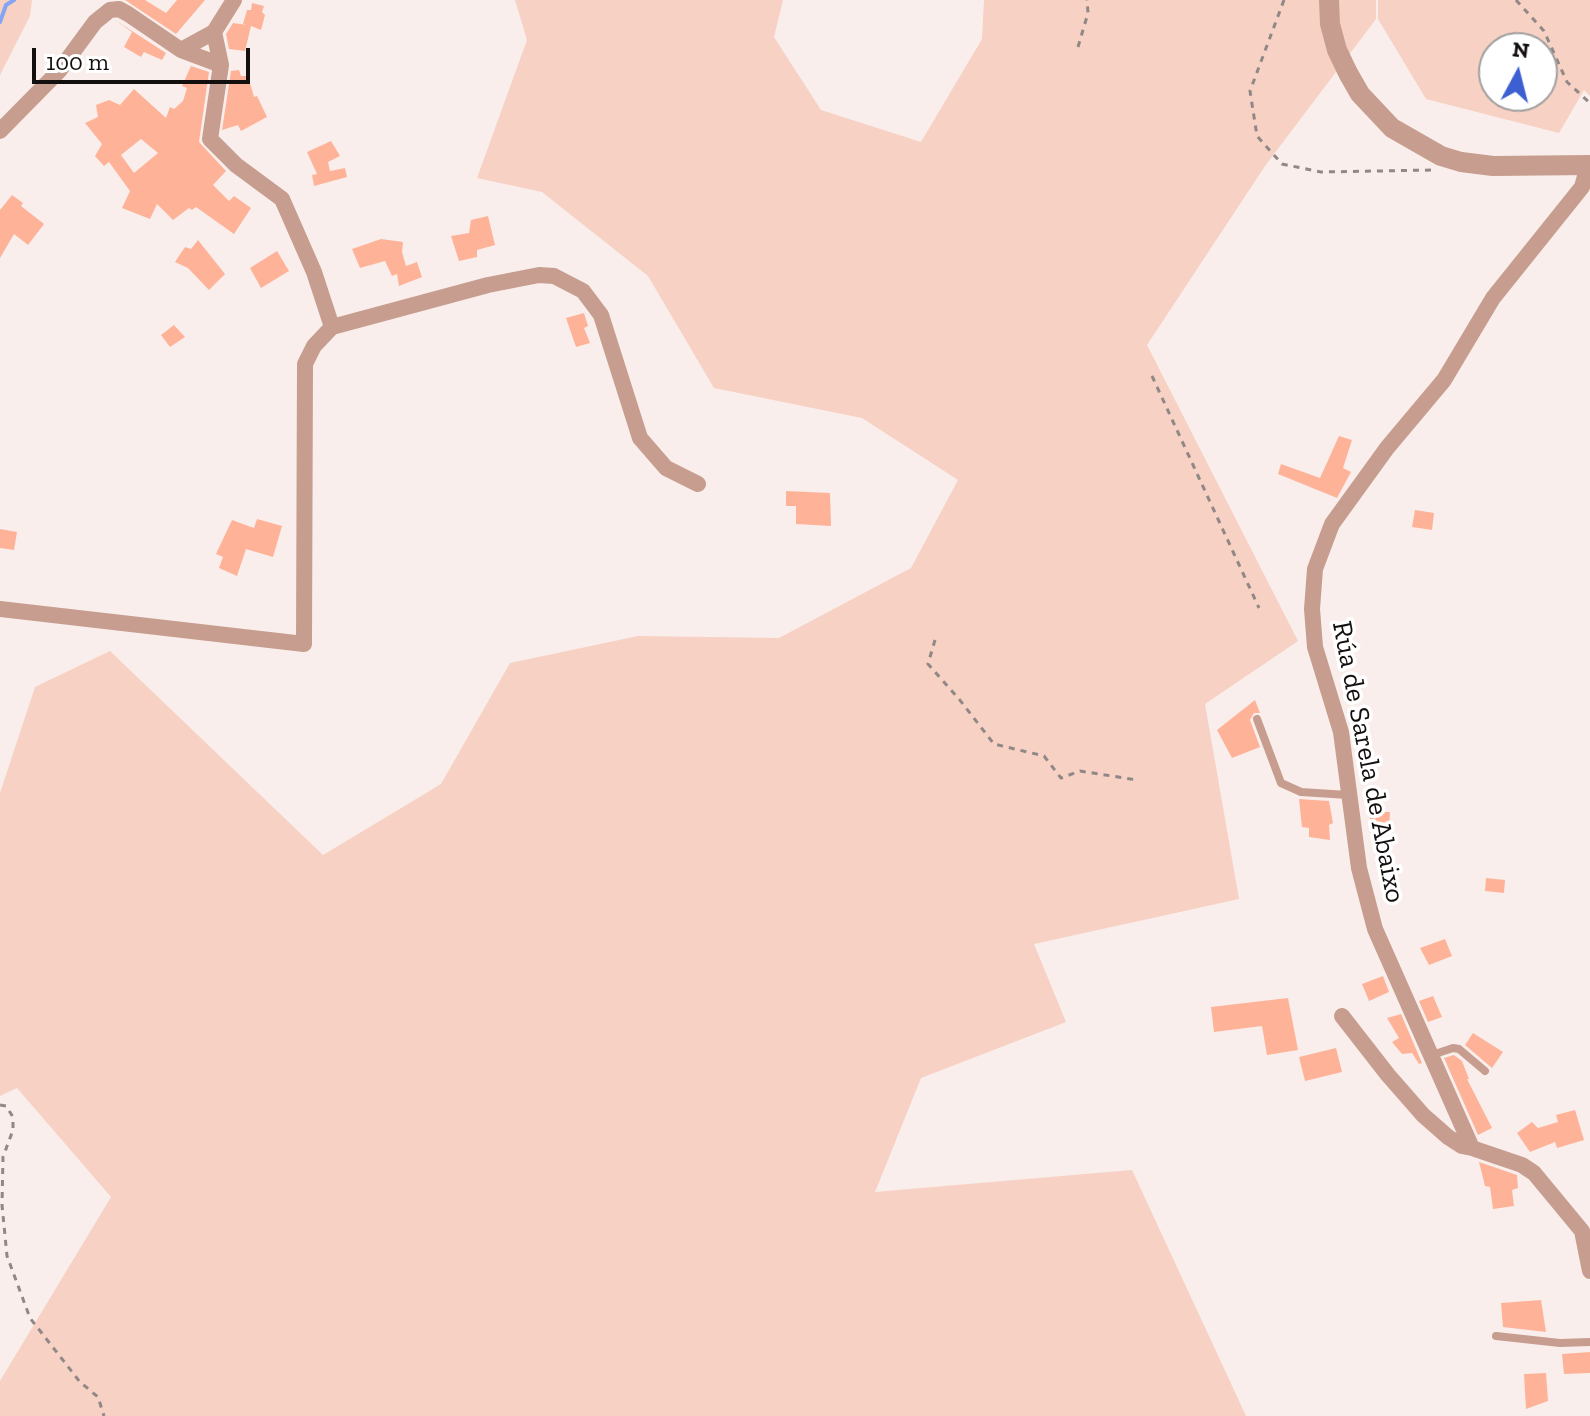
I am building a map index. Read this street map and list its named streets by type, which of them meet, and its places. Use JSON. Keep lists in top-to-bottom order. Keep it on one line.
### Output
{"streets":{"street":["Rúa de Sarela de Abaixo"]},"scale_bar":"100 m","north":"top"}
